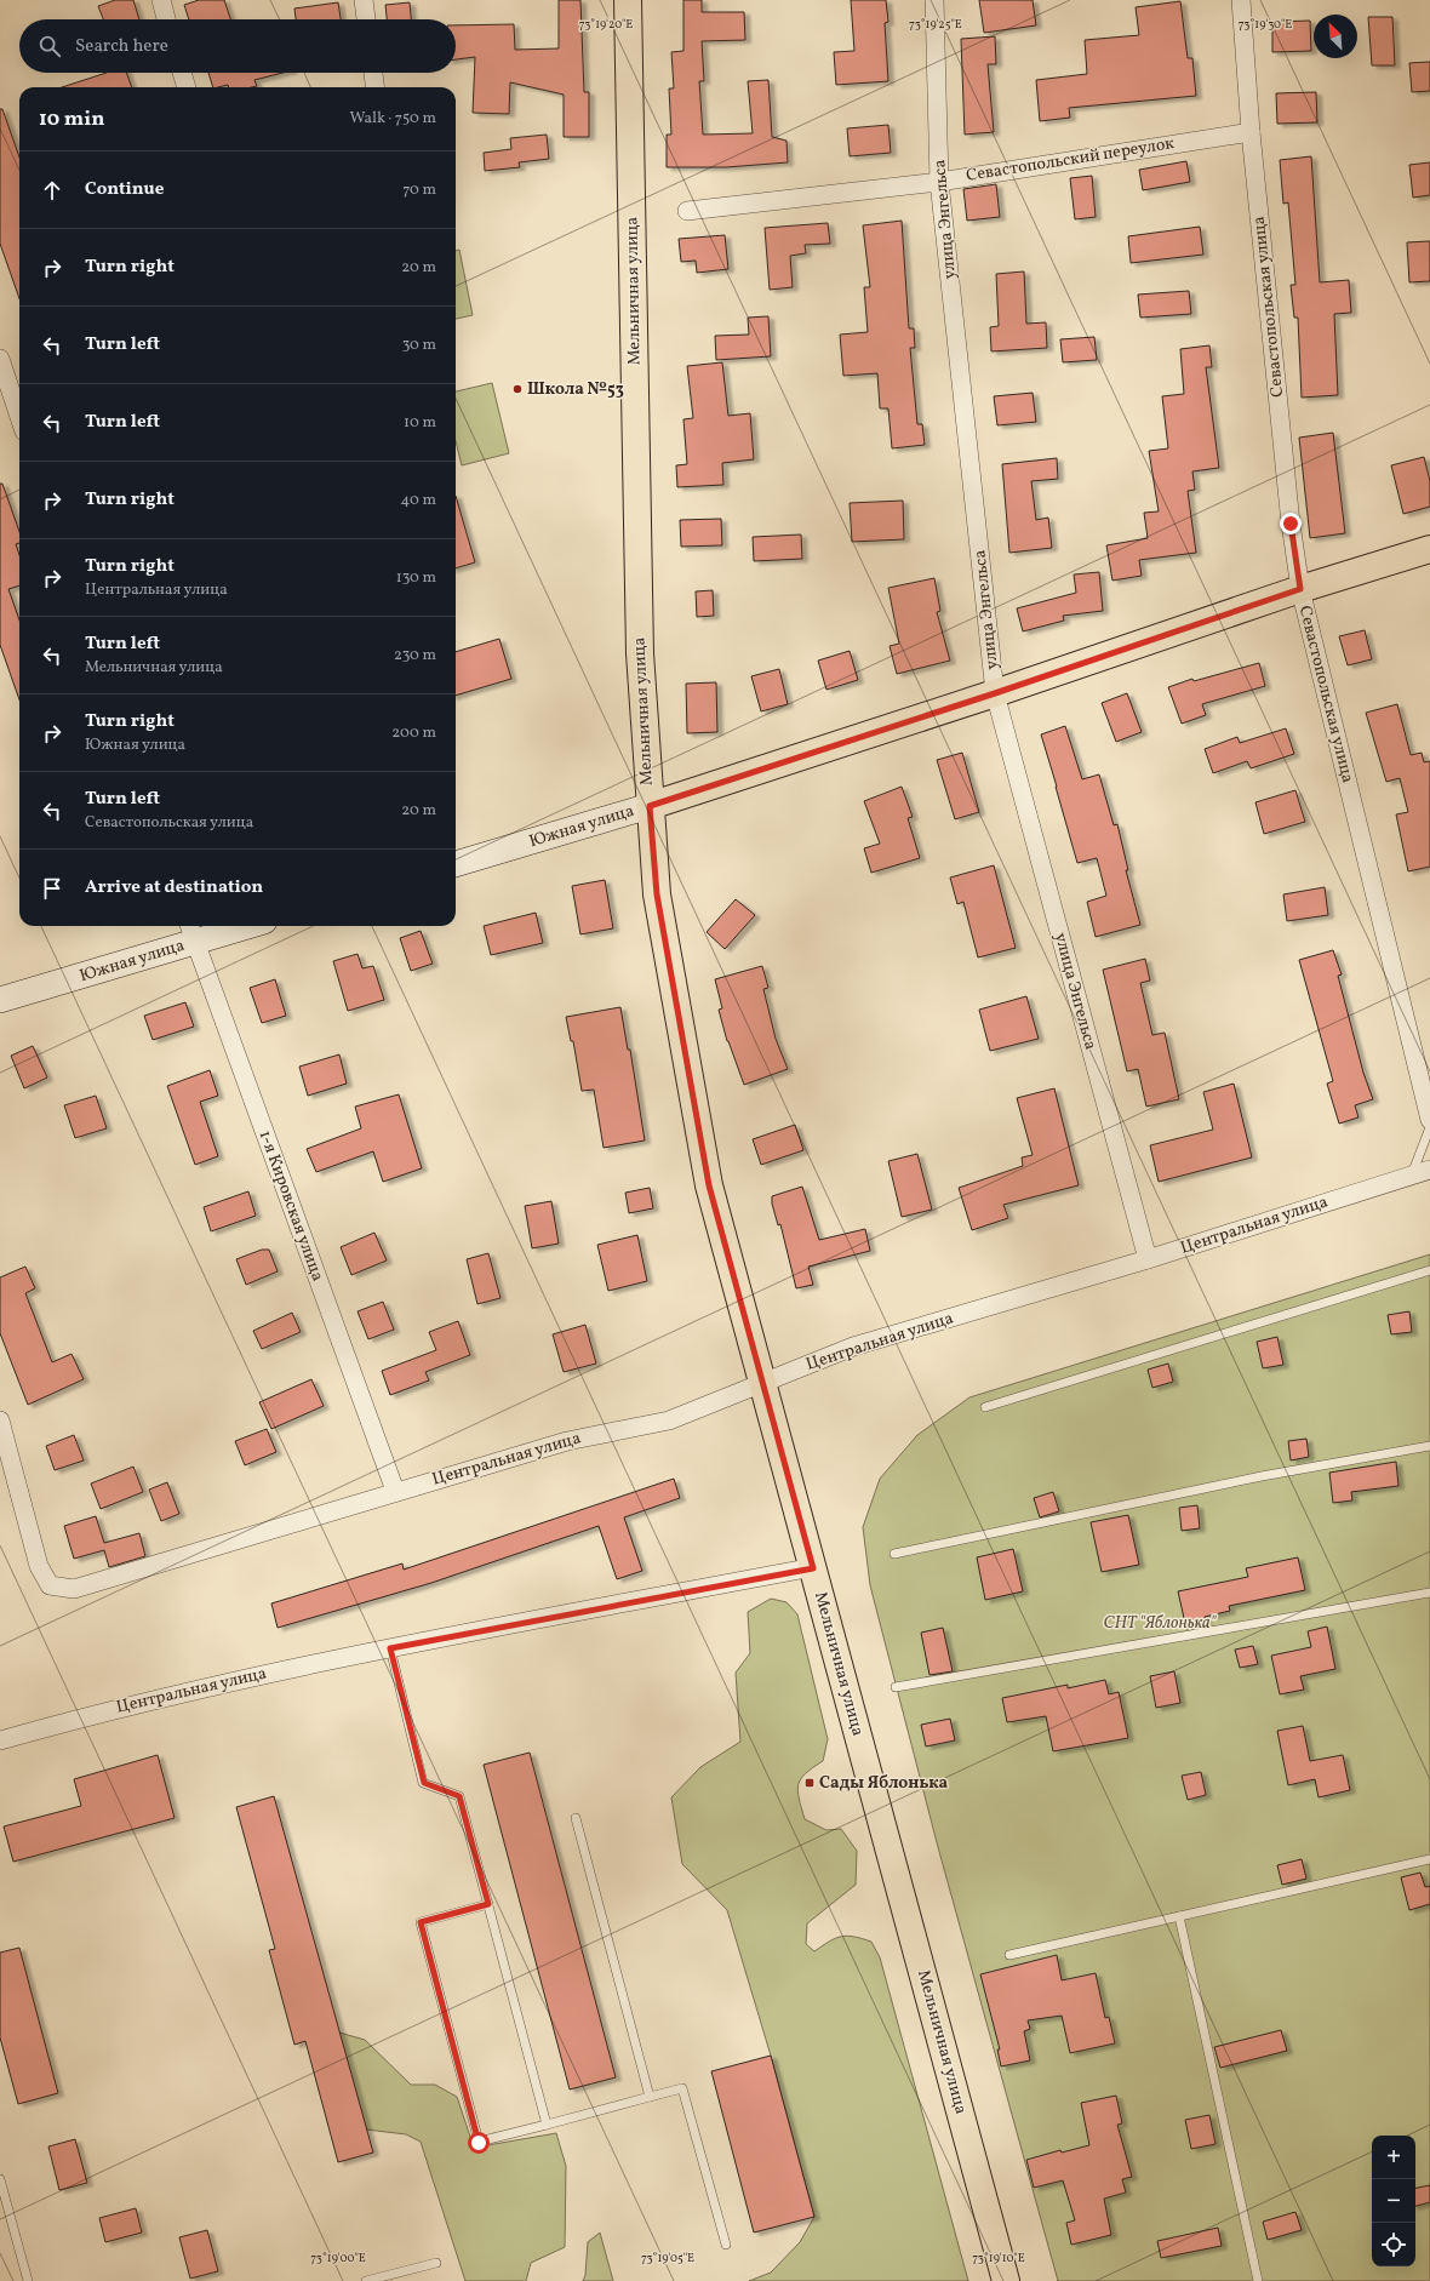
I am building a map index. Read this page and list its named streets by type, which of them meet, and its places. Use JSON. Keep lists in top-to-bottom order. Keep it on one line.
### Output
{"streets":{"main road":["Мельничная улица","Южная улица"],"street":["Севастопольский переулок","улица Энгельса","Севастопольская улица","1-я Кировская улица","Центральная улица"]},"crossings":[["Севастопольский переулок","улица Энгельса"],["Севастопольский переулок","Севастопольская улица"],["улица Энгельса","Южная улица"],["улица Энгельса","Центральная улица"],["Мельничная улица","Южная улица"],["Мельничная улица","Центральная улица"],["Севастопольская улица","Южная улица"],["Южная улица","1-я Кировская улица"],["1-я Кировская улица","Центральная улица"]],"parks":["СНТ \"Яблонька\""],"places":{"other":["Школа №53"],"transit":["Сады Яблонька"]},"north":"top left","page":{"search":"Search here","heading":["10 min","Walk · 750 m"],"list":[["Continue","70 m"],["Turn right","20 m"],["Turn left","30 m"],["Turn left","10 m"],["Turn right","40 m"],["Turn right","Центральная улица","130 m"],["Turn left","Мельничная улица","230 m"],["Turn right","Южная улица","200 m"],["Turn left","Севастопольская улица","20 m"],"Arrive at destination"],"map_buttons":["+","−"]},"coordinates":["73°19'30\"E","73°19'20\"E","73°19'25\"E","73°19'00\"E","73°19'05\"E","73°19'10\"E"]}
